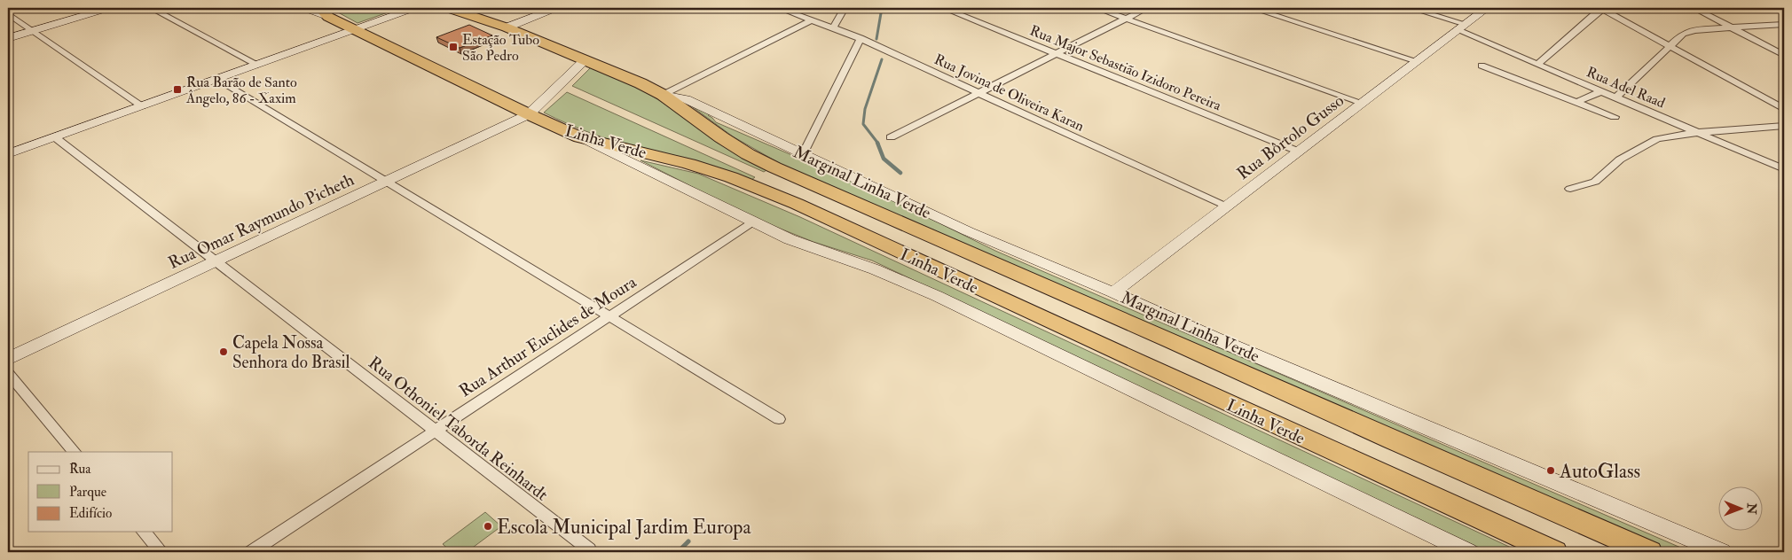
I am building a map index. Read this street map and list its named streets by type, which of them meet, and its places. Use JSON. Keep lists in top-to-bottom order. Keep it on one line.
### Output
{"streets":{"highway":["Linha Verde"],"main road":["Rua Bôrtolo Gusso","Marginal Linha Verde","Rua Omar Raymundo Picheth"],"street":["Rua Major Sebastião Izidoro Pereira","Rua Adel Raad","Rua Jovina de Oliveira Karan","Rua Arthur Euclides de Moura","Rua Othoniel Taborda Reinhardt"]},"crossings":[["Rua Major Sebastião Izidoro Pereira","Rua Bôrtolo Gusso"],["Rua Adel Raad","Rua Bôrtolo Gusso"],["Rua Jovina de Oliveira Karan","Rua Bôrtolo Gusso"],["Rua Bôrtolo Gusso","Marginal Linha Verde"],["Linha Verde","Marginal Linha Verde"],["Linha Verde","Rua Omar Raymundo Picheth"],["Rua Omar Raymundo Picheth","Rua Othoniel Taborda Reinhardt"],["Rua Arthur Euclides de Moura","Rua Othoniel Taborda Reinhardt"]],"places":{"transit":["Estação Tubo São Pedro","Rua Barão de Santo Ângelo, 86 - Xaxim"],"other":["Capela Nossa Senhora do Brasil","AutoGlass","Escola Municipal Jardim Europa"]},"legend":["Rua","Parque","Edifício"],"north":"right"}
